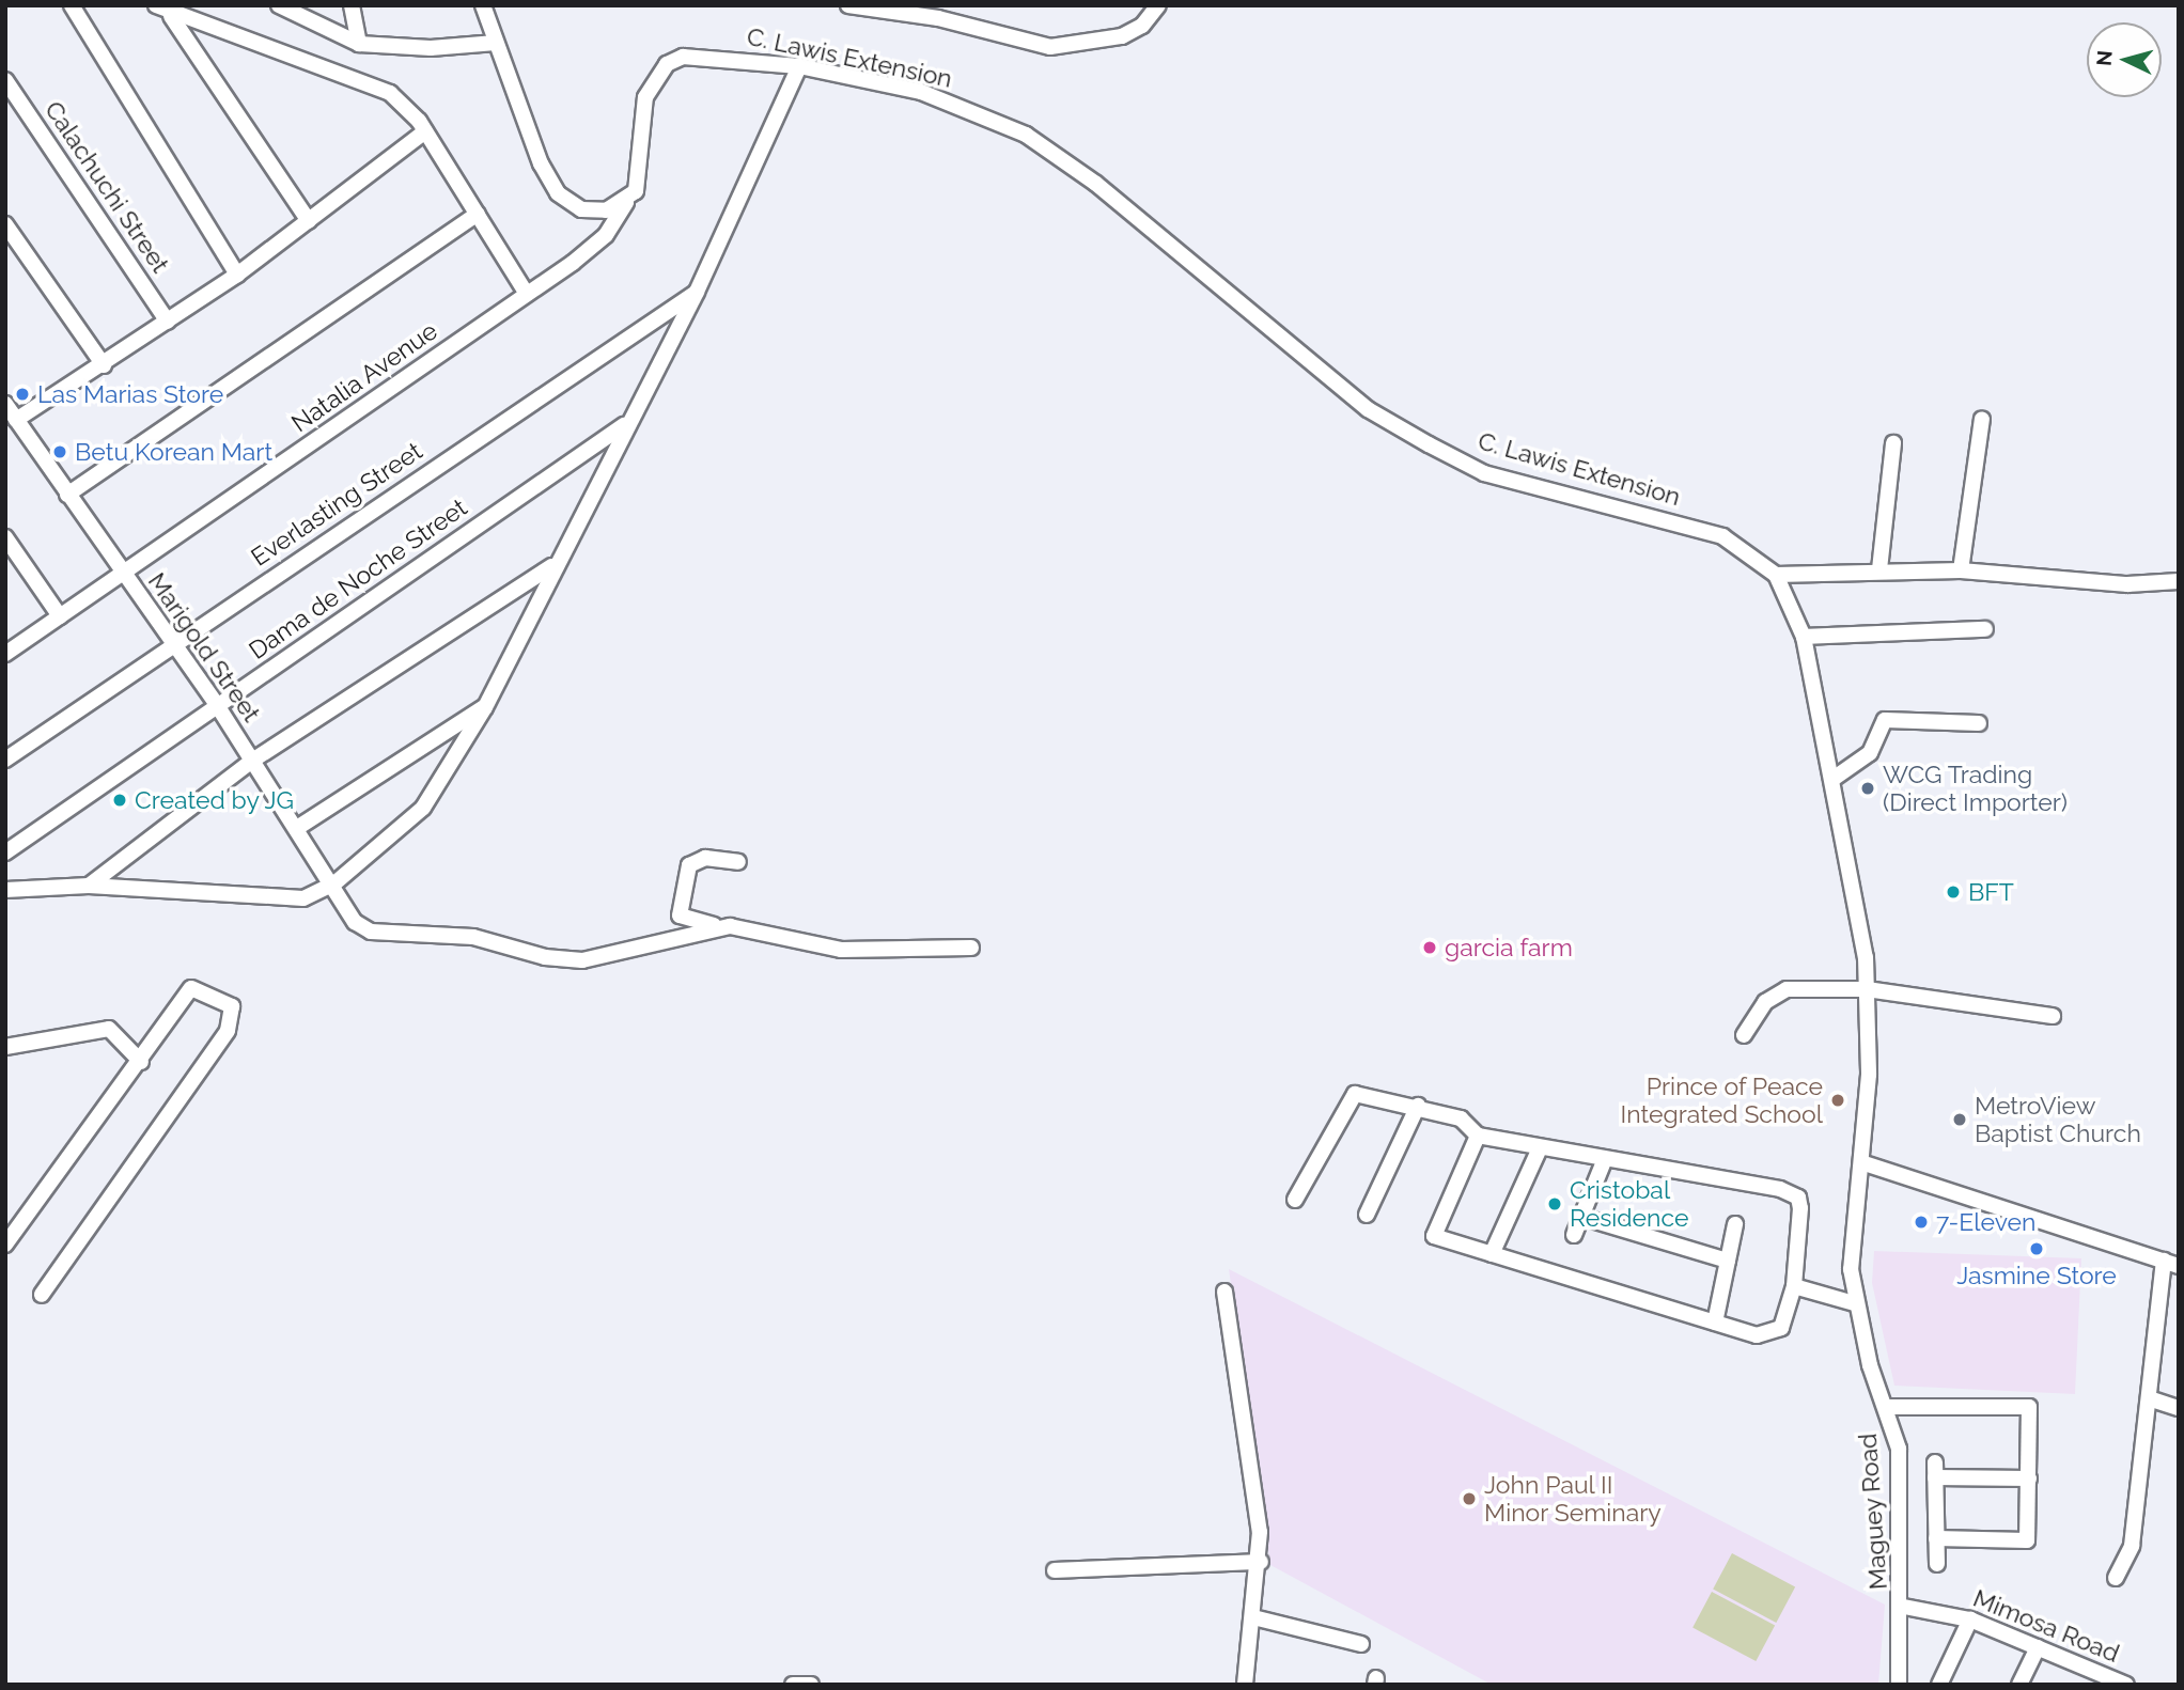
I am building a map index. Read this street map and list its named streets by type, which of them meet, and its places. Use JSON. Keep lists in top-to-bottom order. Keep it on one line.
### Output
{"streets":{"street":["C. Lawis Extension","Calachuchi Street","Natalia Avenue","Everlasting Street","Dama de Noche Street","Marigold Street","Maguey Road","Mimosa Road"]},"crossings":[["C. Lawis Extension","Natalia Avenue"],["Natalia Avenue","Marigold Street"],["Everlasting Street","Marigold Street"],["Dama de Noche Street","Marigold Street"],["Maguey Road","Mimosa Road"]],"places":["Las Marias Store","Betu Korean Mart","WCG Trading (Direct Importer)","Created by JG","BFT","garcia farm","Prince of Peace Integrated School","MetroView Baptist Church","Cristobal Residence","7-Eleven","Jasmine Store","John Paul II Minor Seminary"],"north":"left"}
